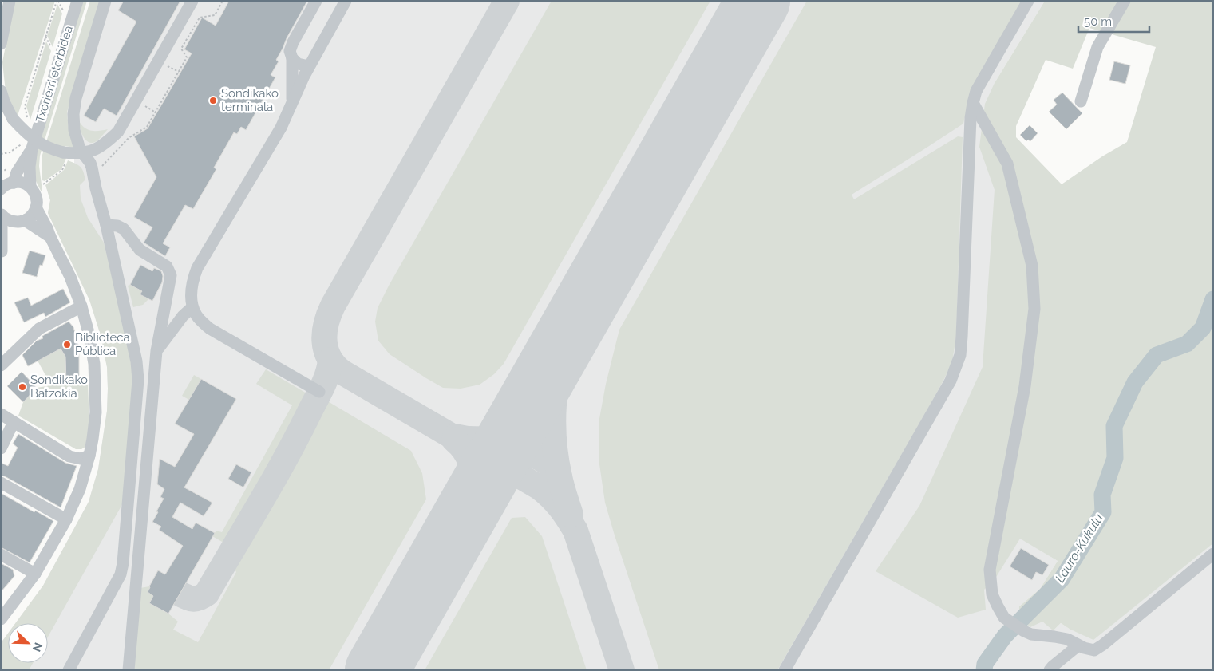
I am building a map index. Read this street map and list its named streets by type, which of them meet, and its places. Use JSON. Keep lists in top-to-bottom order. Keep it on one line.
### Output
{"streets":{"street":["Txorierri etorbidea"]},"water":["Lauro-Kukulu"],"places":["Sondikako terminala","Biblioteca Pública","Sondikako Batzokia"],"scale_bar":"50 m","north":"bottom right"}
